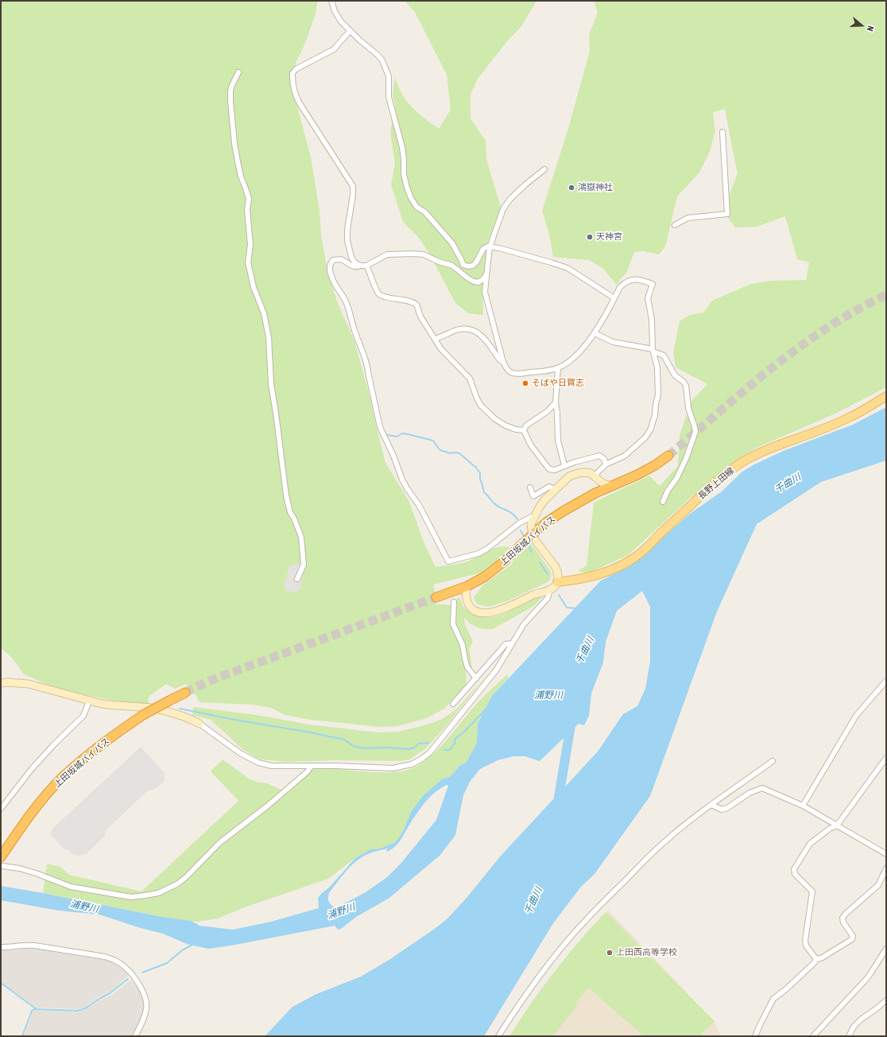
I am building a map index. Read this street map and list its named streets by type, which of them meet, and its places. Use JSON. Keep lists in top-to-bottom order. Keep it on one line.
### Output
{"streets":{"highway":["上田坂城バイパス"],"main road":["長野上田線"]},"water":["千曲川","浦野川"],"places":["鴻嶽神社","天神宮","そばや日賀志","上田西高等学校"],"north":"right"}
